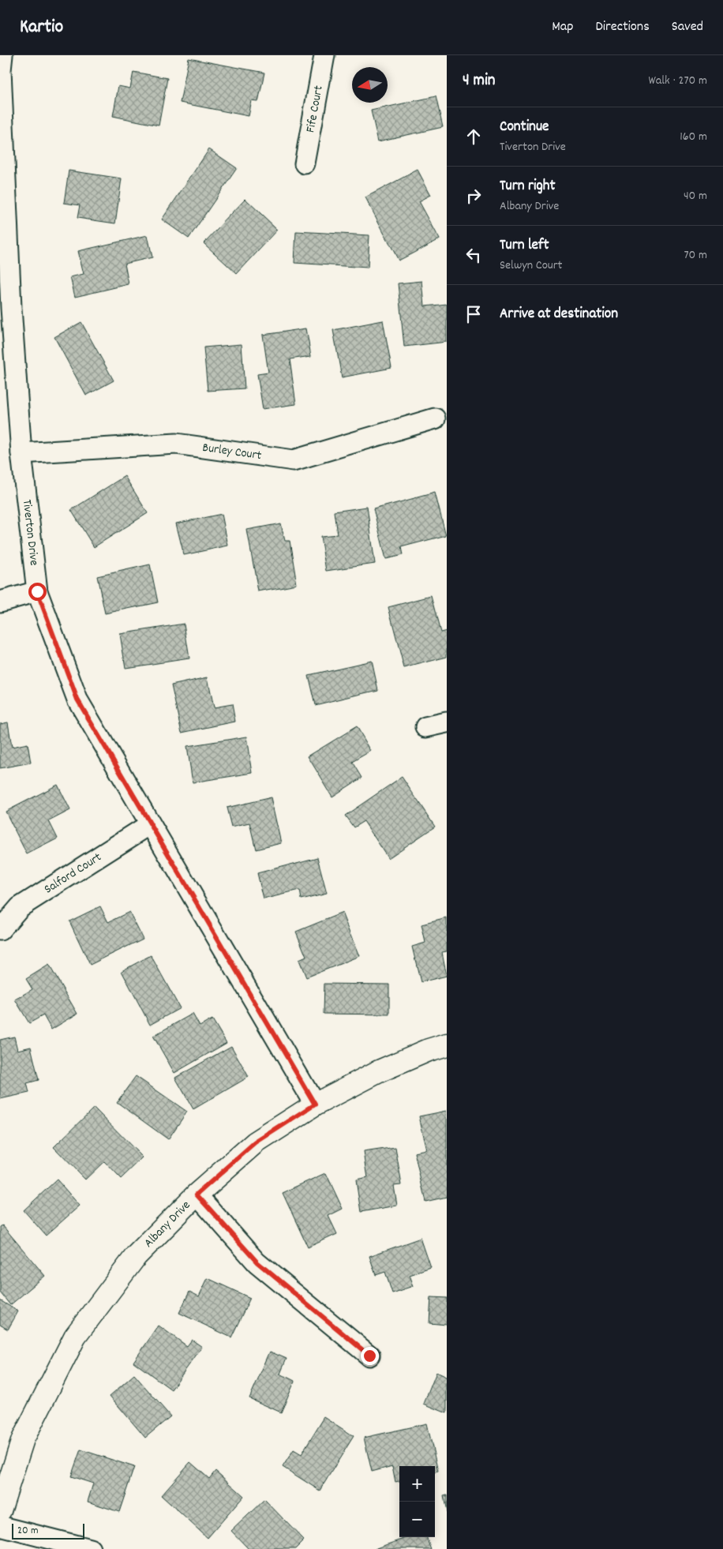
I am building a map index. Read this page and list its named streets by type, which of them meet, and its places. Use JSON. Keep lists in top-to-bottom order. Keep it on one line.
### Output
{"streets":{"street":["Fife Court","Burley Court","Tiverton Drive","Salford Court","Albany Drive"]},"crossings":[["Burley Court","Tiverton Drive"],["Tiverton Drive","Salford Court"],["Tiverton Drive","Albany Drive"]],"scale_bar":"20 m","north":"left","page":{"header":"Kartio","nav":["Map","Directions","Saved"],"heading":["4 min","Walk · 270 m"],"list":[["Continue","Tiverton Drive","160 m"],["Turn right","Albany Drive","40 m"],["Turn left","Selwyn Court","70 m"],"Arrive at destination"],"map_buttons":["+","−"],"scale":"20 m"}}
